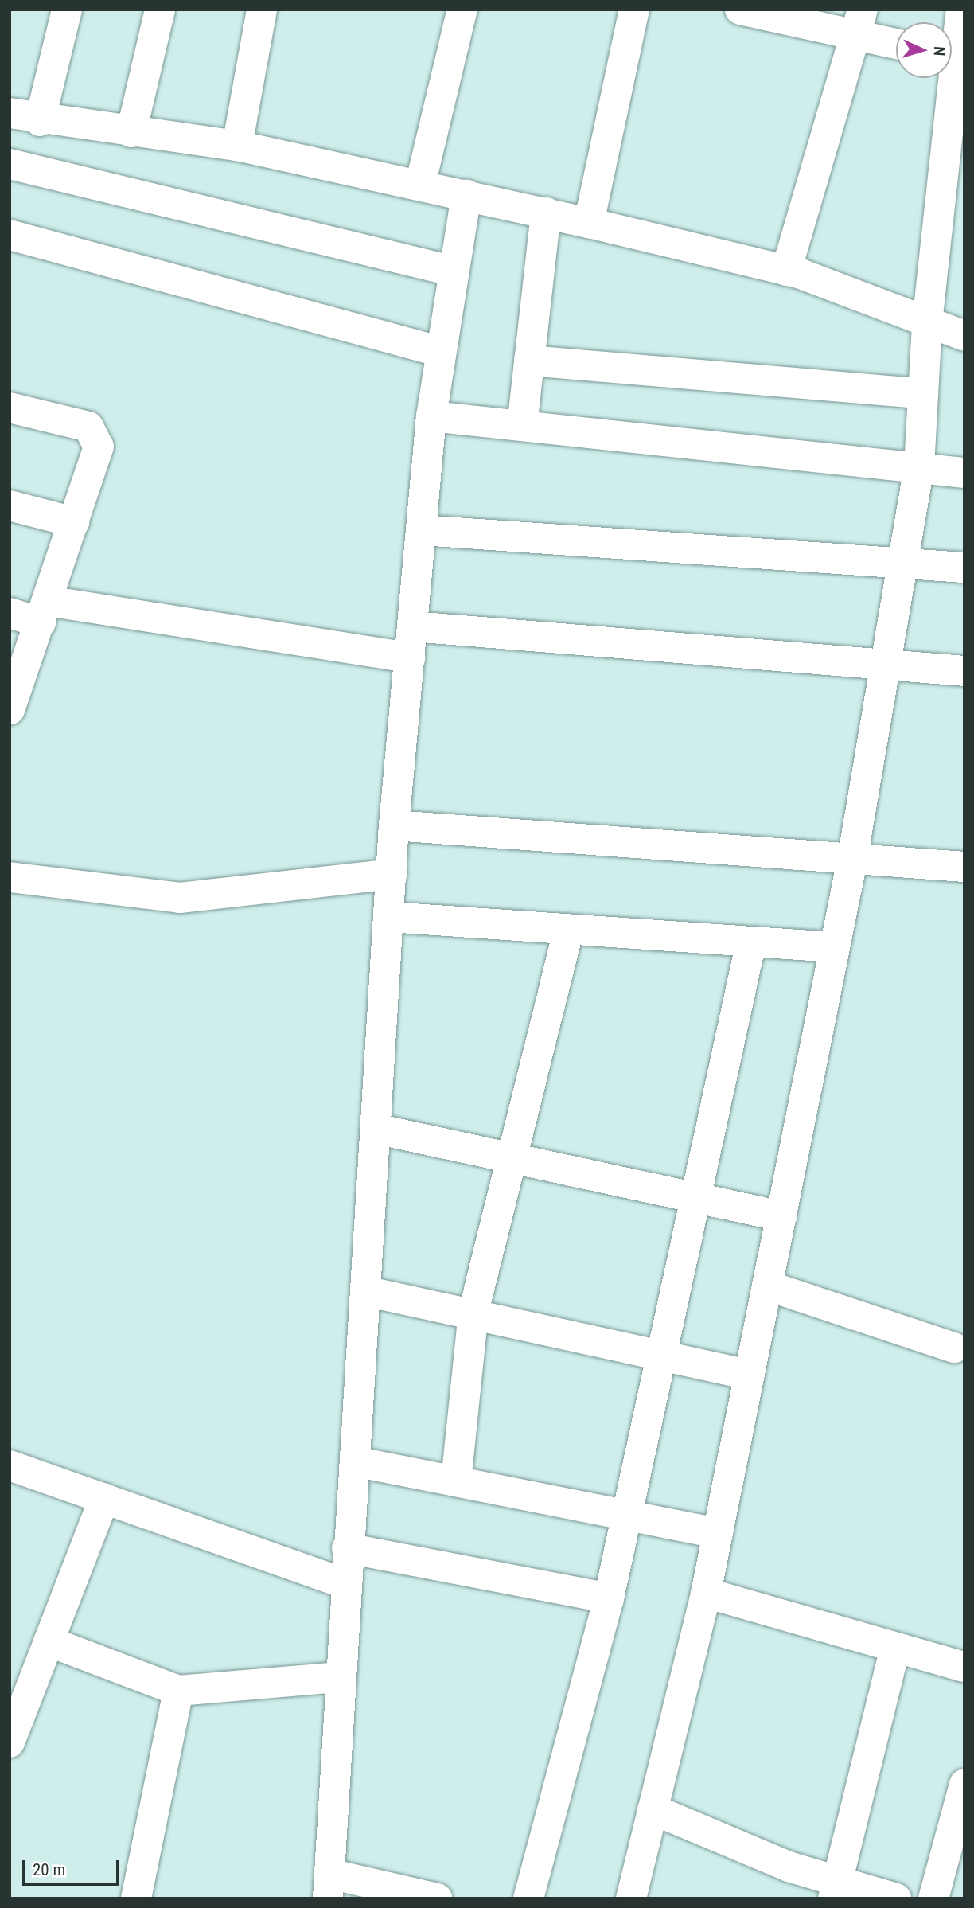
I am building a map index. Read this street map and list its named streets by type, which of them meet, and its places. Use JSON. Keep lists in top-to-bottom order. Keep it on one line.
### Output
{"scale_bar":"20 m","north":"right"}
